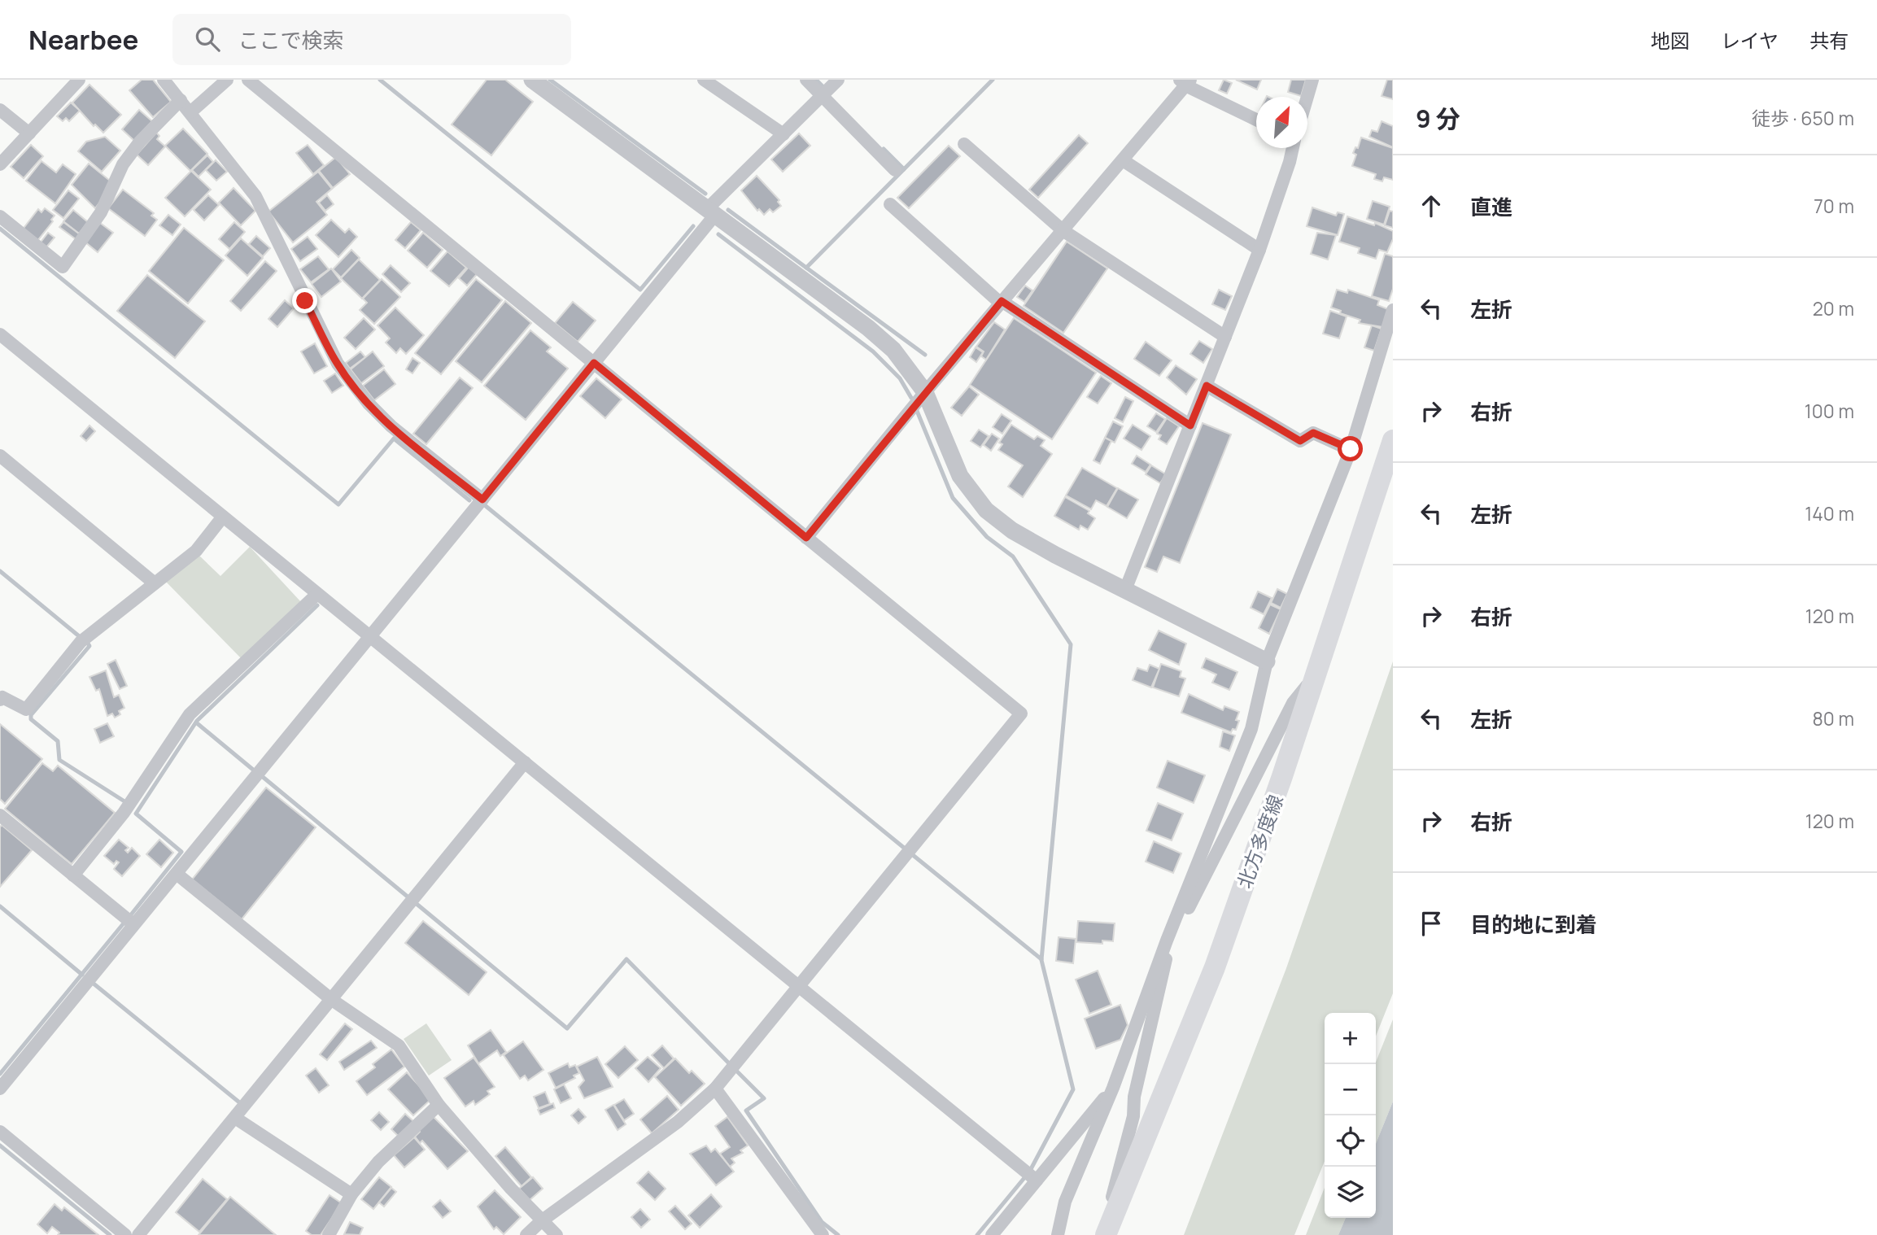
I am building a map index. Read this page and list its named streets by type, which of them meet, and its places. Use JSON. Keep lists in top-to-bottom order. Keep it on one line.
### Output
{"streets":{"main road":["北方多度線"]},"north":"top right","page":{"header":"Nearbee","search":"ここで検索","nav":["地図","レイヤ","共有"],"heading":["9 分","徒歩 · 650 m"],"list":[["直進","70 m"],["左折","20 m"],["右折","100 m"],["左折","140 m"],["右折","120 m"],["左折","80 m"],["右折","120 m"],"目的地に到着"],"map_buttons":["+","−"]}}
